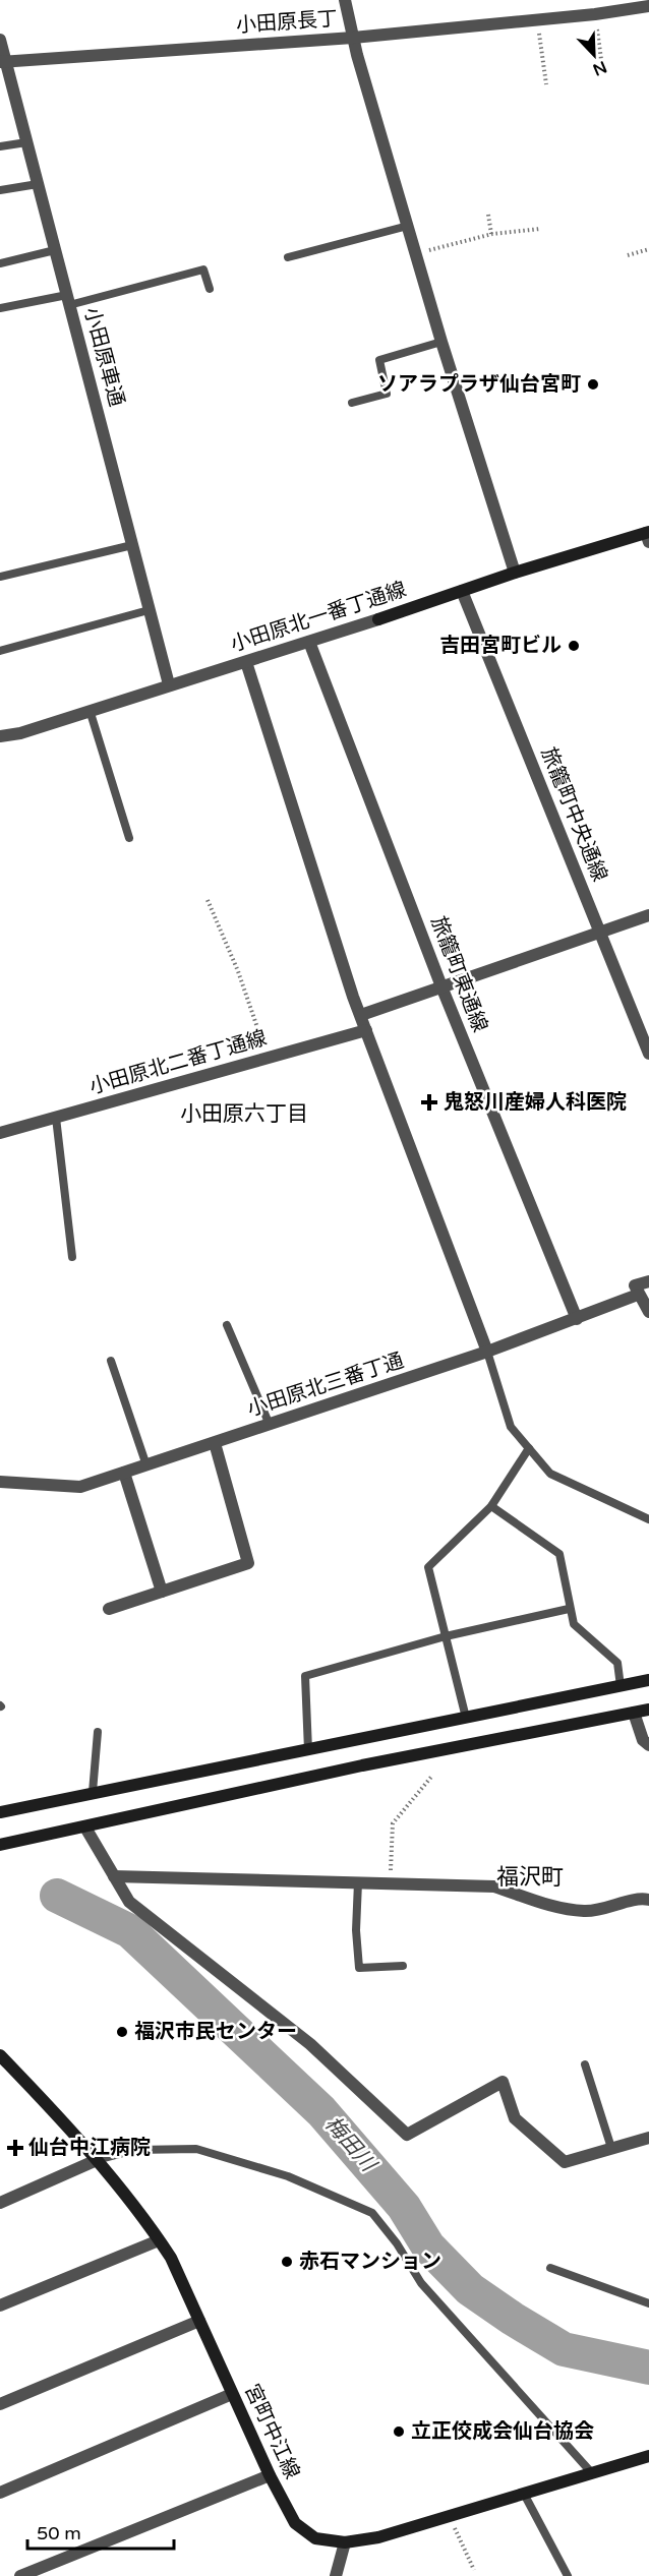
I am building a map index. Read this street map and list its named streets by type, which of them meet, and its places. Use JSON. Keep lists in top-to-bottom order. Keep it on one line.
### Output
{"streets":{"street":["小田原長丁","小田原車通","小田原北一番丁通線","旅籠町中央通線","旅籠町東通線","小田原北二番丁通線","小田原北三番丁通","宮町中江線"]},"crossings":[["小田原長丁","小田原車通"],["小田原車通","小田原北一番丁通線"],["小田原北一番丁通線","旅籠町中央通線"],["小田原北一番丁通線","旅籠町東通線"],["旅籠町東通線","小田原北三番丁通"]],"districts":["小田原六丁目","福沢町"],"water":["梅田川"],"places":{"other":["ソアラプラザ仙台宮町","吉田宮町ビル","福沢市民センター","赤石マンション","立正佼成会仙台協会"],"health":["鬼怒川産婦人科医院","仙台中江病院"]},"scale_bar":"50 m","north":"bottom right"}
